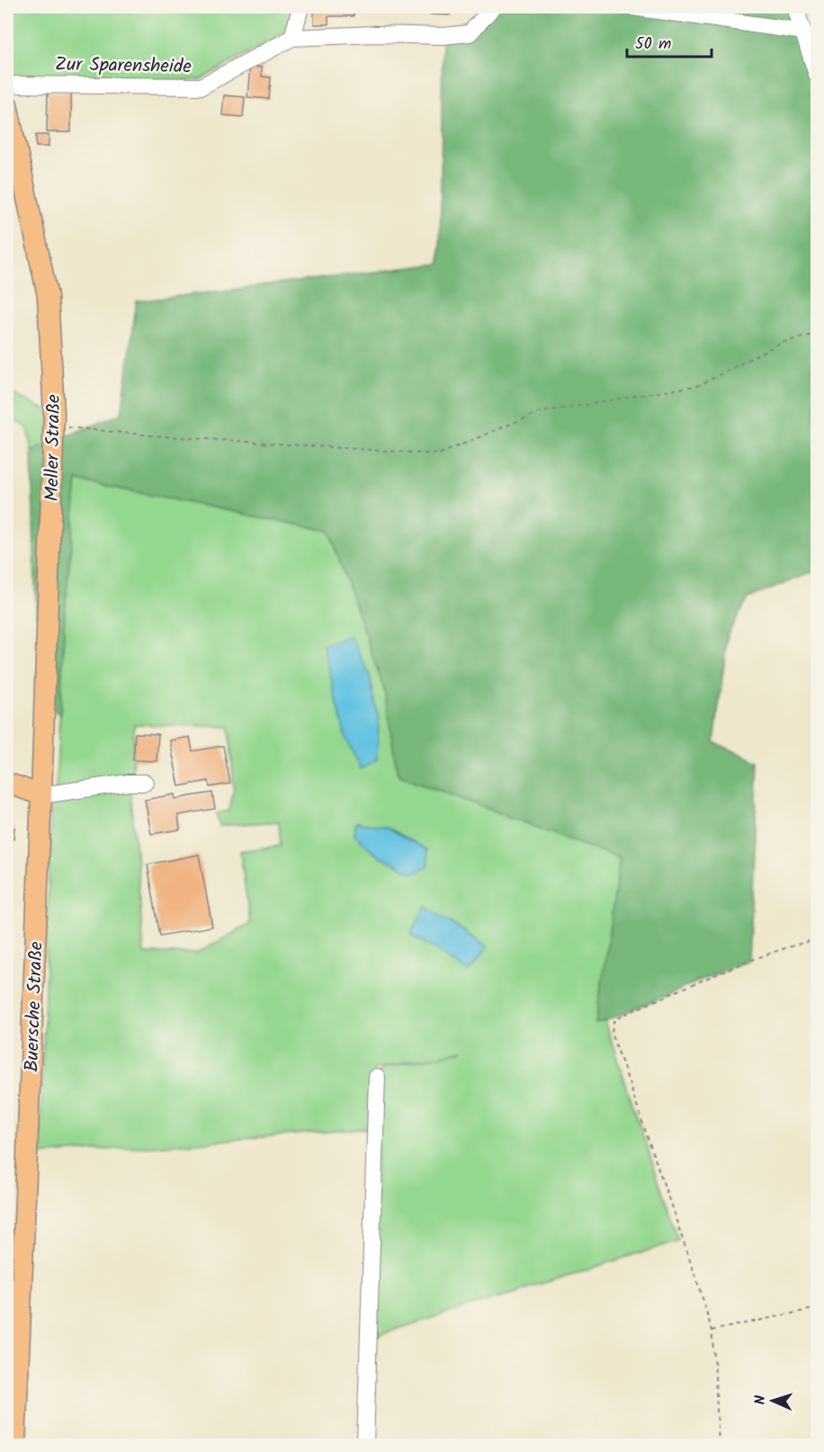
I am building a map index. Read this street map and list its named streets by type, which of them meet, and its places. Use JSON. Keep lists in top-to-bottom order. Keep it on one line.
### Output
{"streets":{"main road":["Meller Straße","Buersche Straße"],"street":["Zur Sparensheide"]},"crossings":[["Meller Straße","Buersche Straße"]],"scale_bar":"50 m","north":"left"}
